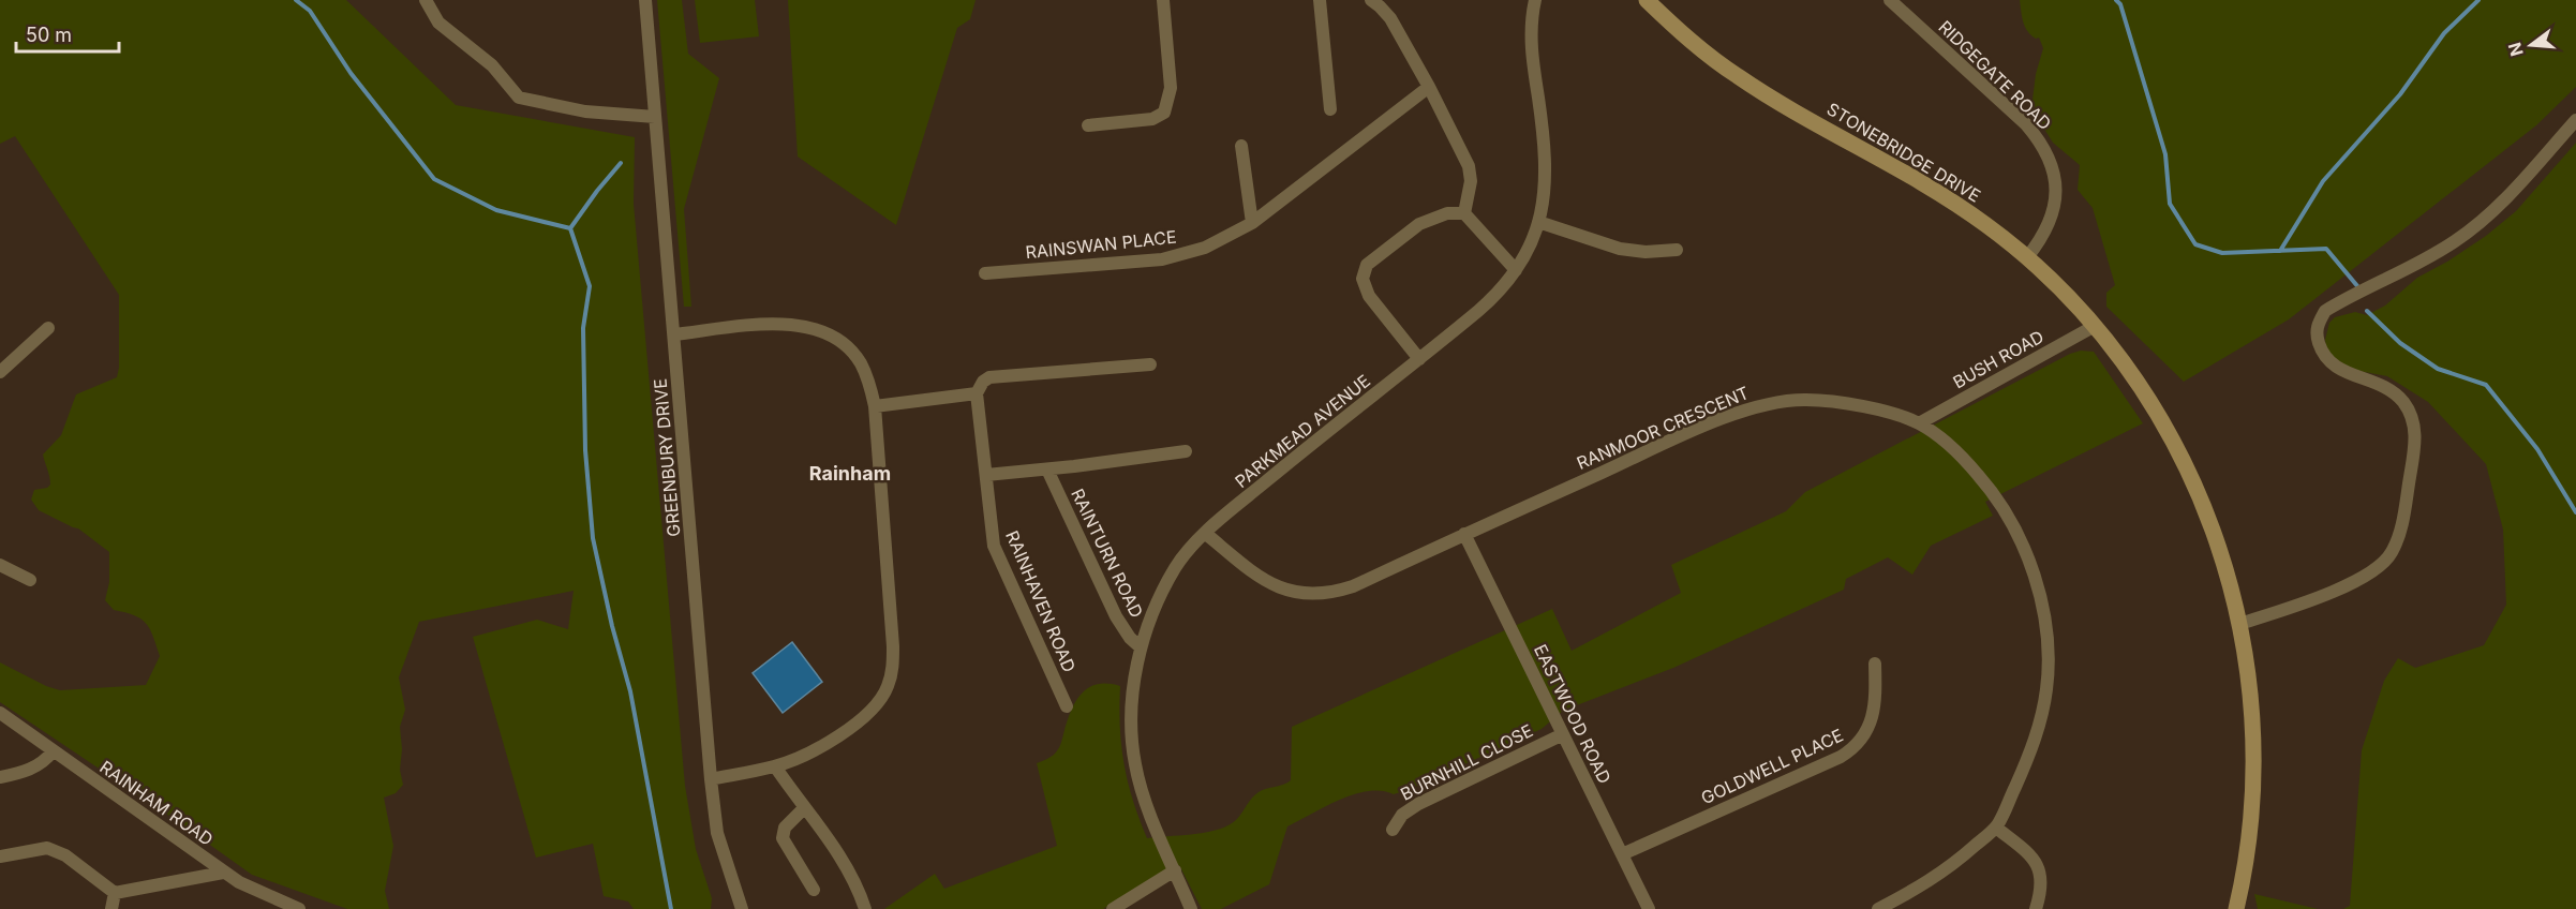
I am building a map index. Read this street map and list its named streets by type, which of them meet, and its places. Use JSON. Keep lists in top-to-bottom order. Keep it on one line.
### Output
{"streets":{"street":["RIDGEGATE ROAD","STONEBRIDGE DRIVE","RAINSWAN PLACE","BUSH ROAD","RANMOOR CRESCENT","PARKMEAD AVENUE","GREENBURY DRIVE","RAINTURN ROAD","RAINHAVEN ROAD","EASTWOOD ROAD","BURNHILL CLOSE","GOLDWELL PLACE","RAINHAM ROAD"]},"crossings":[["RIDGEGATE ROAD","STONEBRIDGE DRIVE"],["STONEBRIDGE DRIVE","BUSH ROAD"],["BUSH ROAD","RANMOOR CRESCENT"],["RANMOOR CRESCENT","PARKMEAD AVENUE"],["RANMOOR CRESCENT","EASTWOOD ROAD"],["PARKMEAD AVENUE","RAINTURN ROAD"],["RAINTURN ROAD","RAINHAVEN ROAD"],["EASTWOOD ROAD","BURNHILL CLOSE"],["EASTWOOD ROAD","GOLDWELL PLACE"]],"districts":["Rainham"],"scale_bar":"50 m","north":"left"}
